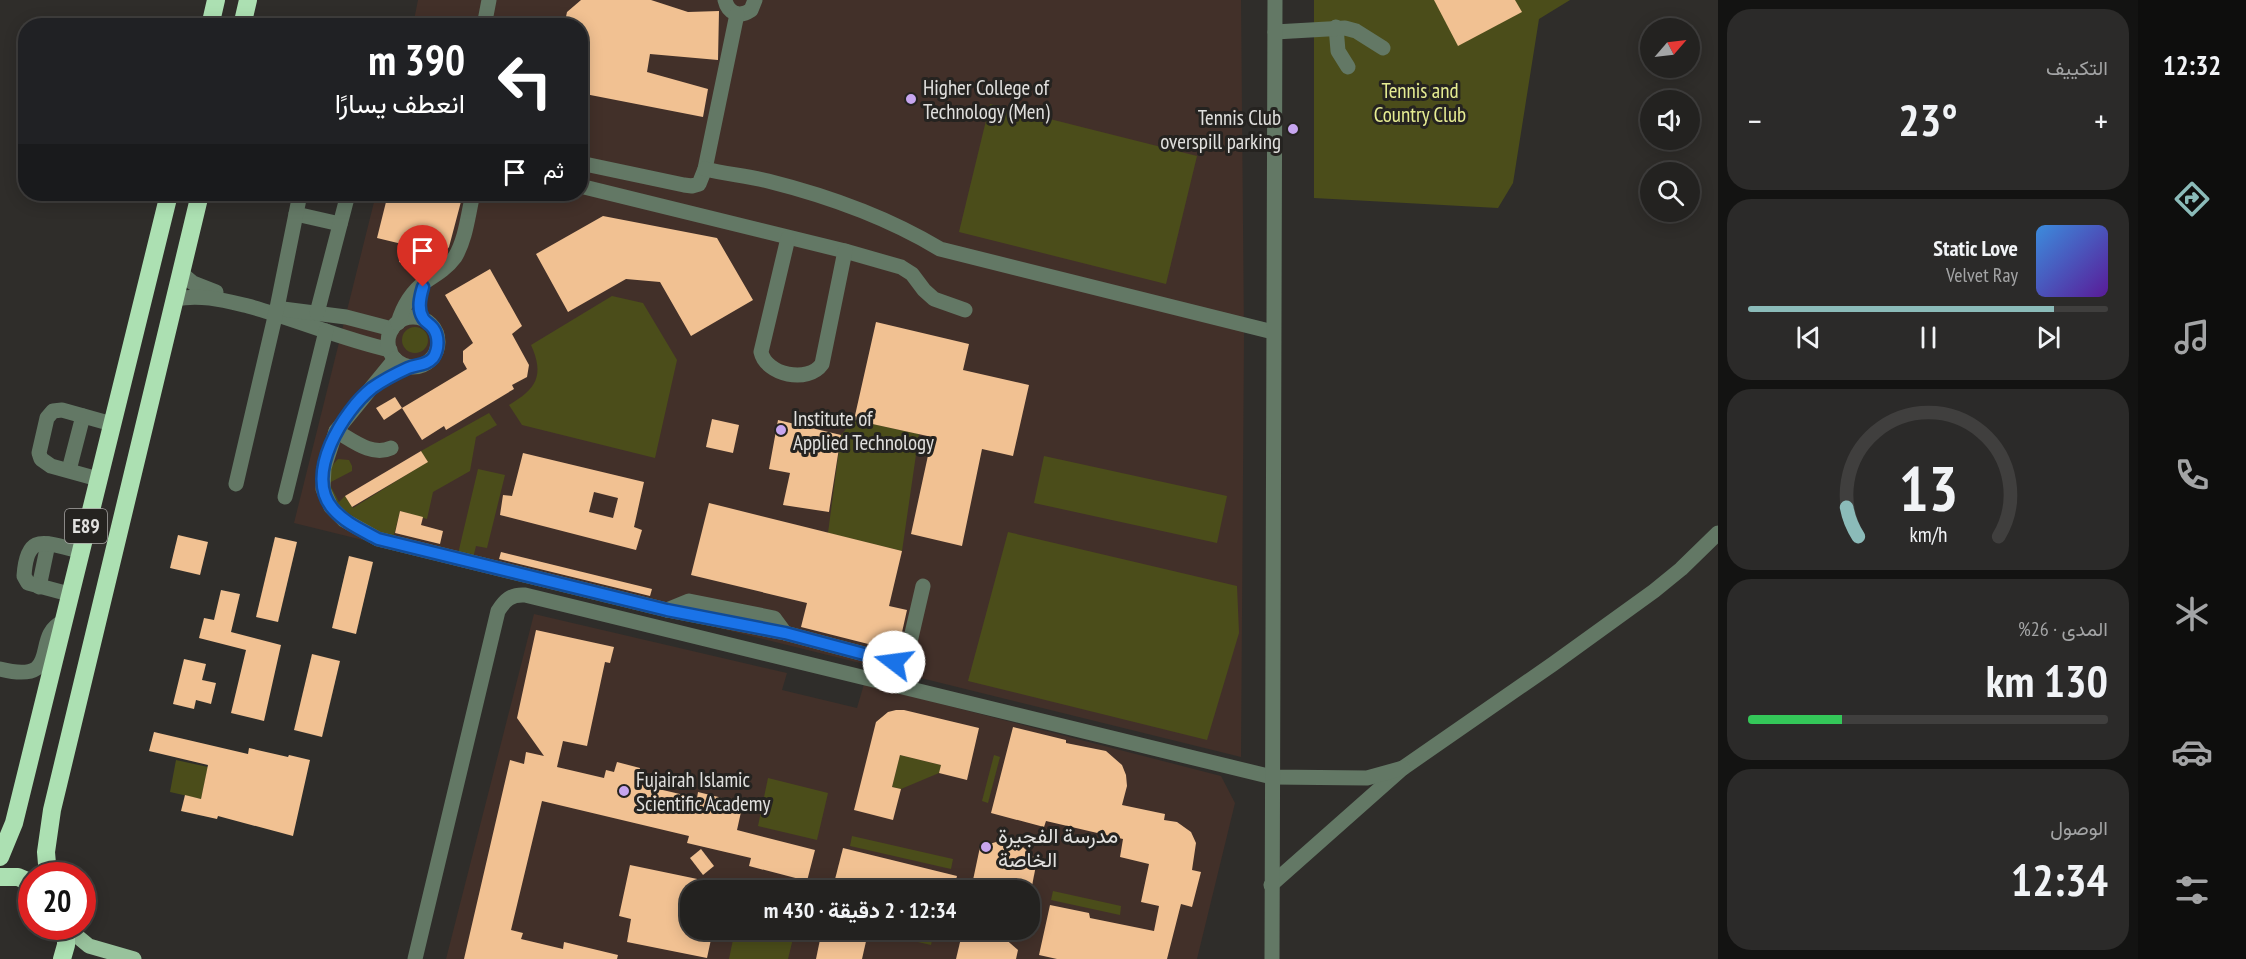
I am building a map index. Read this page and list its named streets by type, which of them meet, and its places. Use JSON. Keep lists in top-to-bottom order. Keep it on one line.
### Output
{"streets":{"highway":["E89"]},"parks":["Tennis and Country Club"],"places":["Higher College of Technology (Men)","Tennis Club overspill parking","Institute of Applied Technology","Fujairah Islamic Scientific Academy","مدرسة الفجيرة الخاصة"],"north":"top right","page":{"tabs":"12:32","tile":["التكييف",["المدى · 26%","130 km"],["الوصول","12:34"]],"turn":["390 m","انعطف يسارًا"],"heat":["−","23°","+"],"then":"ثم","song":["Static Love","Velvet Ray"],"limit":"20","trip":"12:34 · 2 دقيقة · 430 m","gauge":["13","km/h"]}}
